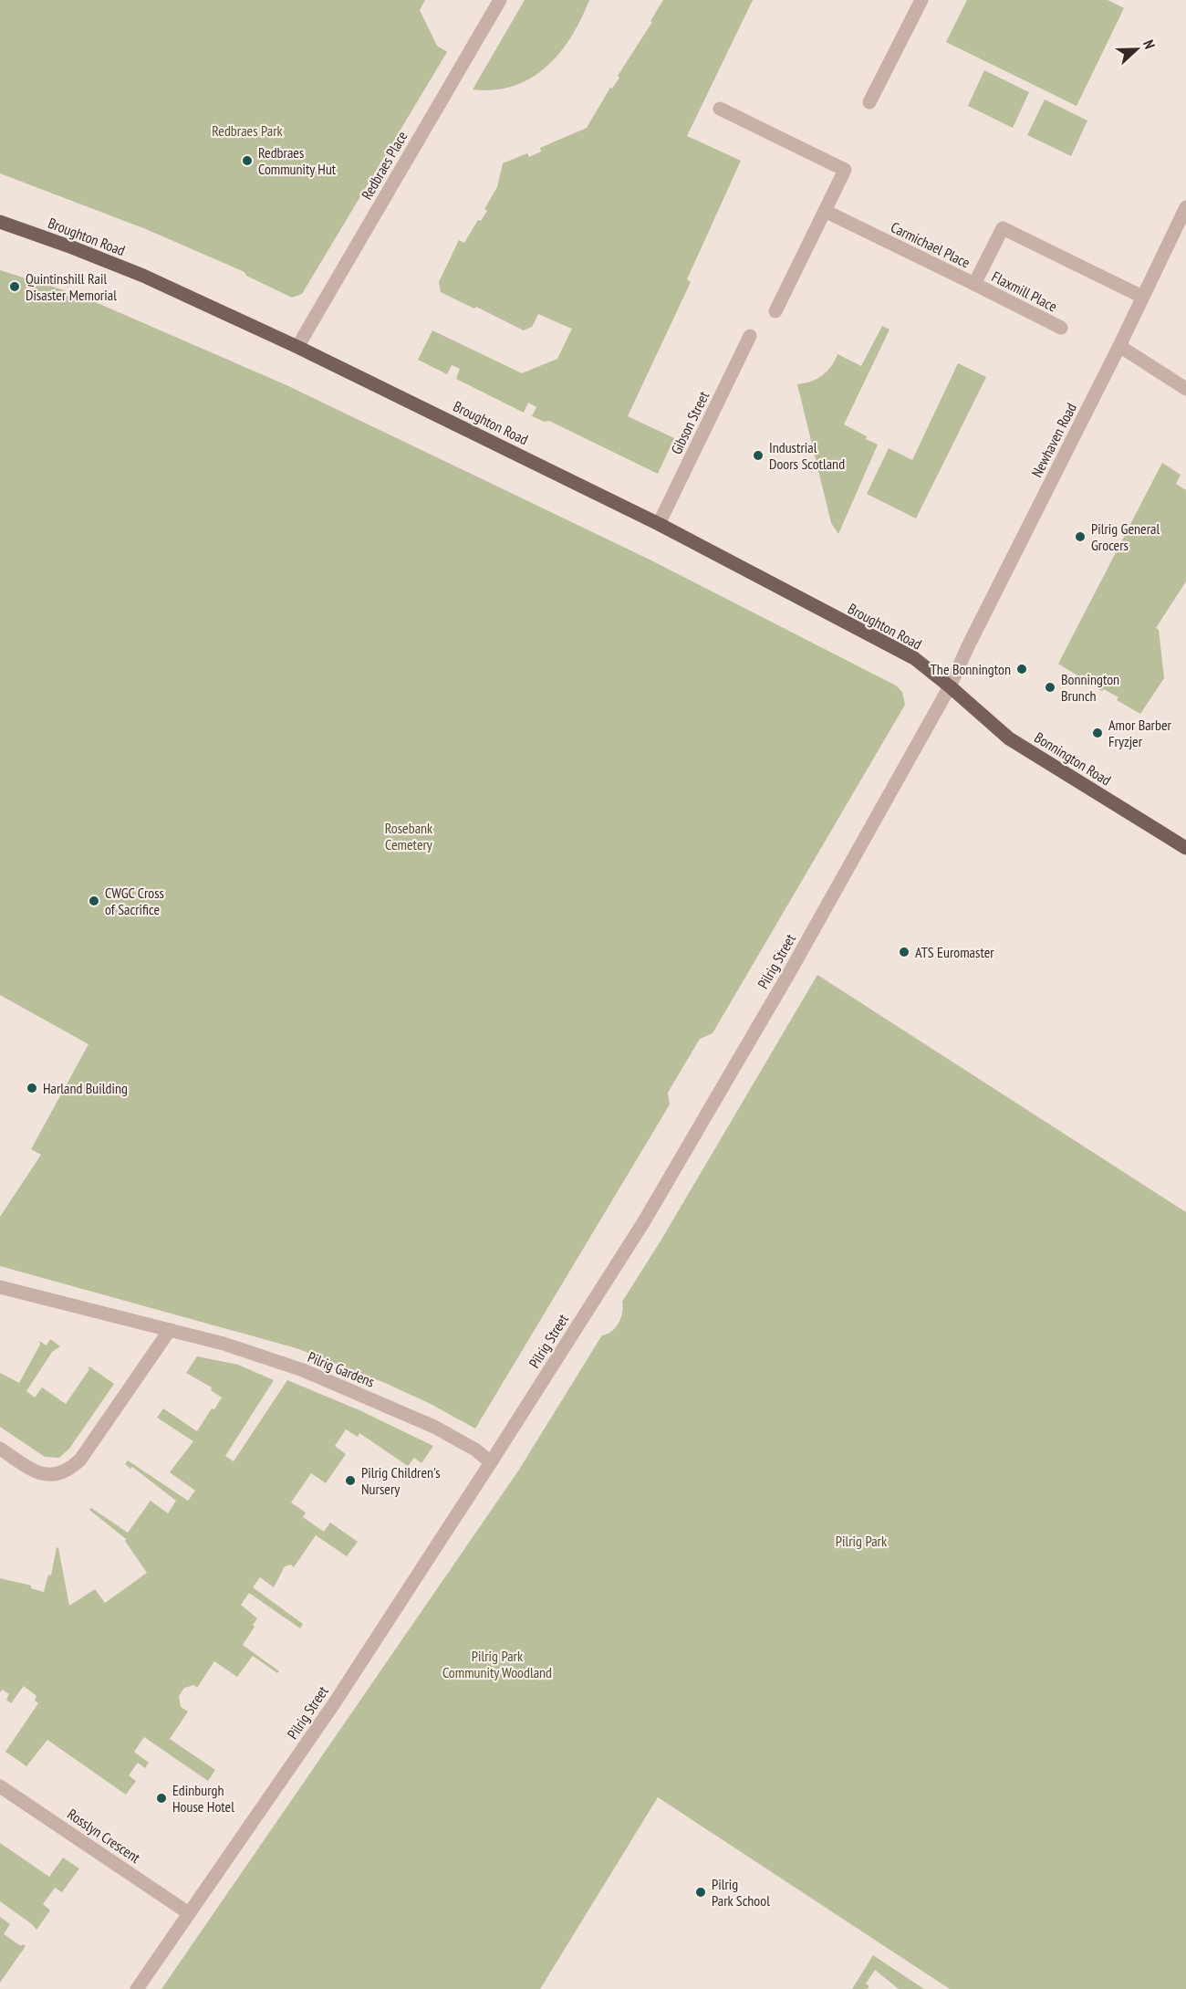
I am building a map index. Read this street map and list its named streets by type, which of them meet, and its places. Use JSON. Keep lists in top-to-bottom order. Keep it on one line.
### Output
{"streets":{"main road":["Broughton Road","Bonnington Road"],"street":["Redbraes Place","Carmichael Place","Flaxmill Place","Gibson Street","Newhaven Road","Pilrig Street","Pilrig Gardens","Rosslyn Crescent"]},"crossings":[["Redbraes Place","Broughton Road"],["Broughton Road","Gibson Street"],["Broughton Road","Newhaven Road"],["Broughton Road","Bonnington Road"],["Broughton Road","Pilrig Street"],["Carmichael Place","Flaxmill Place"],["Carmichael Place","Newhaven Road"],["Newhaven Road","Bonnington Road"],["Newhaven Road","Pilrig Street"],["Bonnington Road","Pilrig Street"],["Pilrig Street","Pilrig Gardens"],["Pilrig Street","Rosslyn Crescent"]],"parks":["Redbraes Park","Rosebank Cemetery","Pilrig Park","Pilrig Park Community Woodland"],"places":["Redbraes Community Hut","Quintinshill Rail Disaster Memorial","Industrial Doors Scotland","Pilrig General Grocers","The Bonnington","Bonnington Brunch","Amor Barber Fryzjer","CWGC Cross of Sacrifice","ATS Euromaster","Harland Building","Pilrig Children's Nursery","Edinburgh House Hotel","Pilrig Park School"],"north":"right"}
